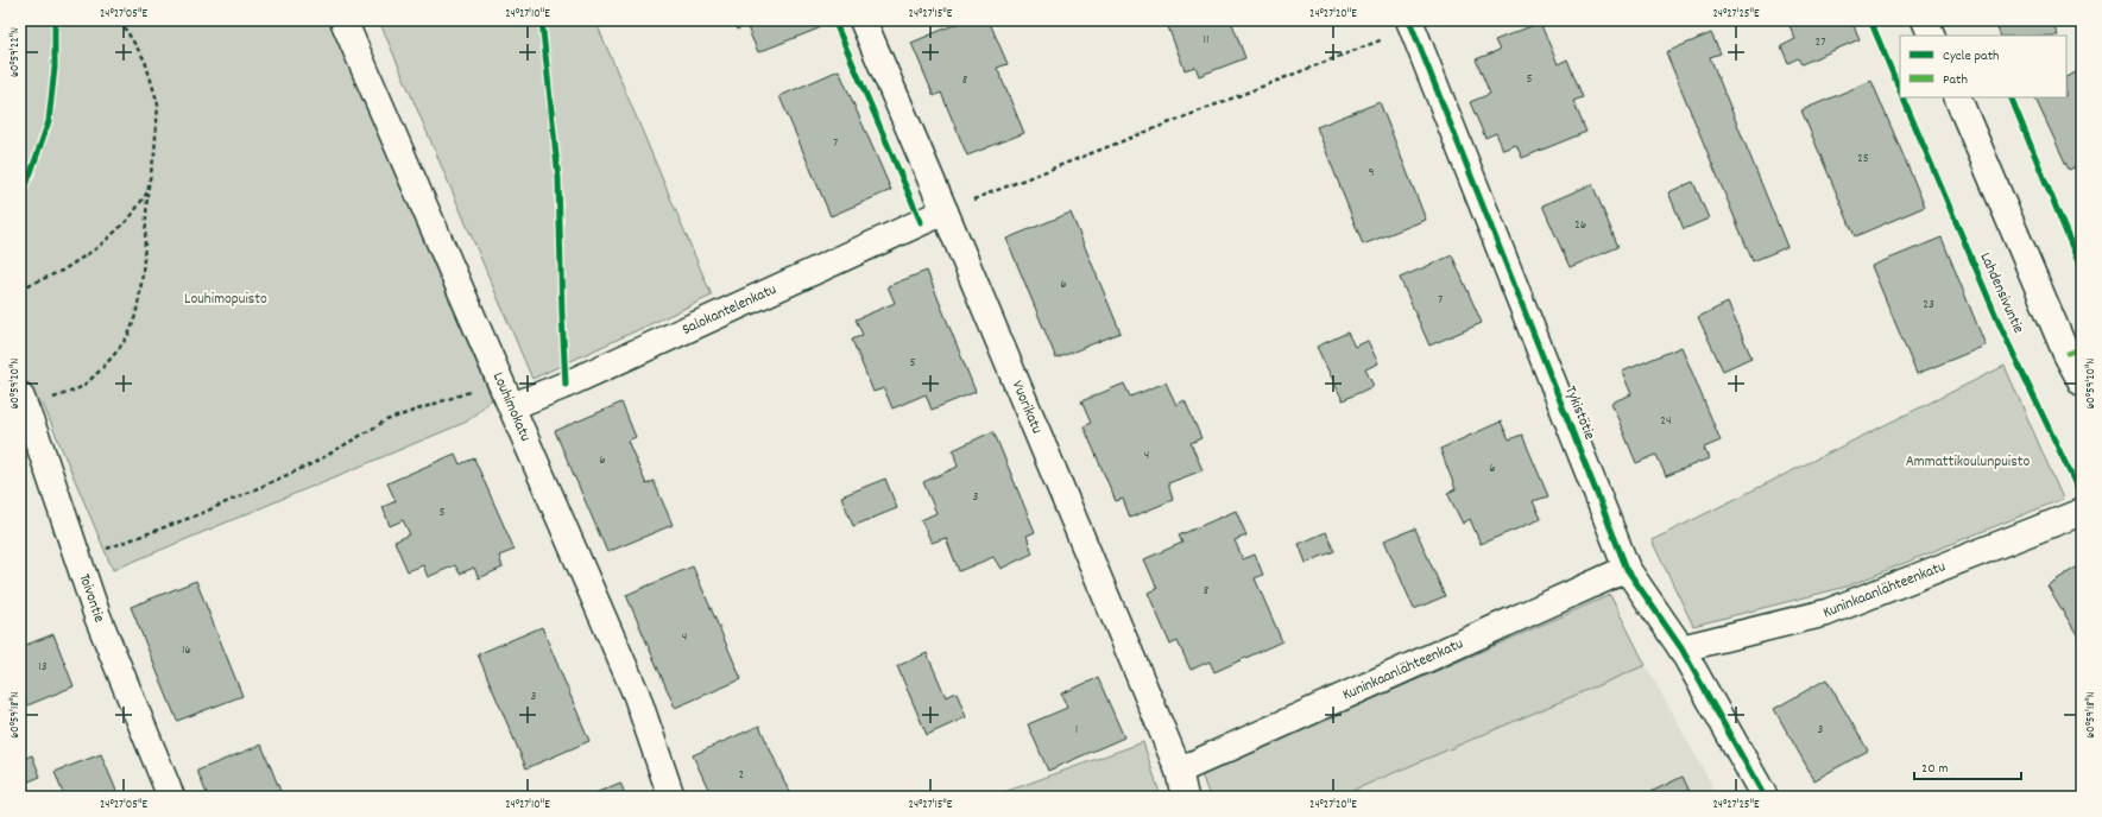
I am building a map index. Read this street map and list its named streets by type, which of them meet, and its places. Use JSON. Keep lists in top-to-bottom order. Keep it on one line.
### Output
{"streets":{"street":["Salokantelenkatu","Louhimokatu","Vuorikatu","Tykistötie","Kuninkaanlähteenkatu","Toivontie"],"cycle path":["Lahdensivuntie"]},"crossings":[["Salokantelenkatu","Louhimokatu"],["Salokantelenkatu","Vuorikatu"],["Vuorikatu","Kuninkaanlähteenkatu"],["Tykistötie","Kuninkaanlähteenkatu"]],"parks":["Louhimopuisto","Ammattikoulunpuisto"],"house_numbers":["11","27","5","8","7","25","9","26","6","7","23","5","24","4","6","6","3","5","8","4","16","13","3","1","3","2"],"legend":["Cycle path","Path"],"scale_bar":"20 m","coordinates":["24°27'05\"E","24°27'10\"E","24°27'15\"E","24°27'20\"E","24°27'25\"E","60°59'22\"N","60°59'20\"N","60°59'18\"N"]}
